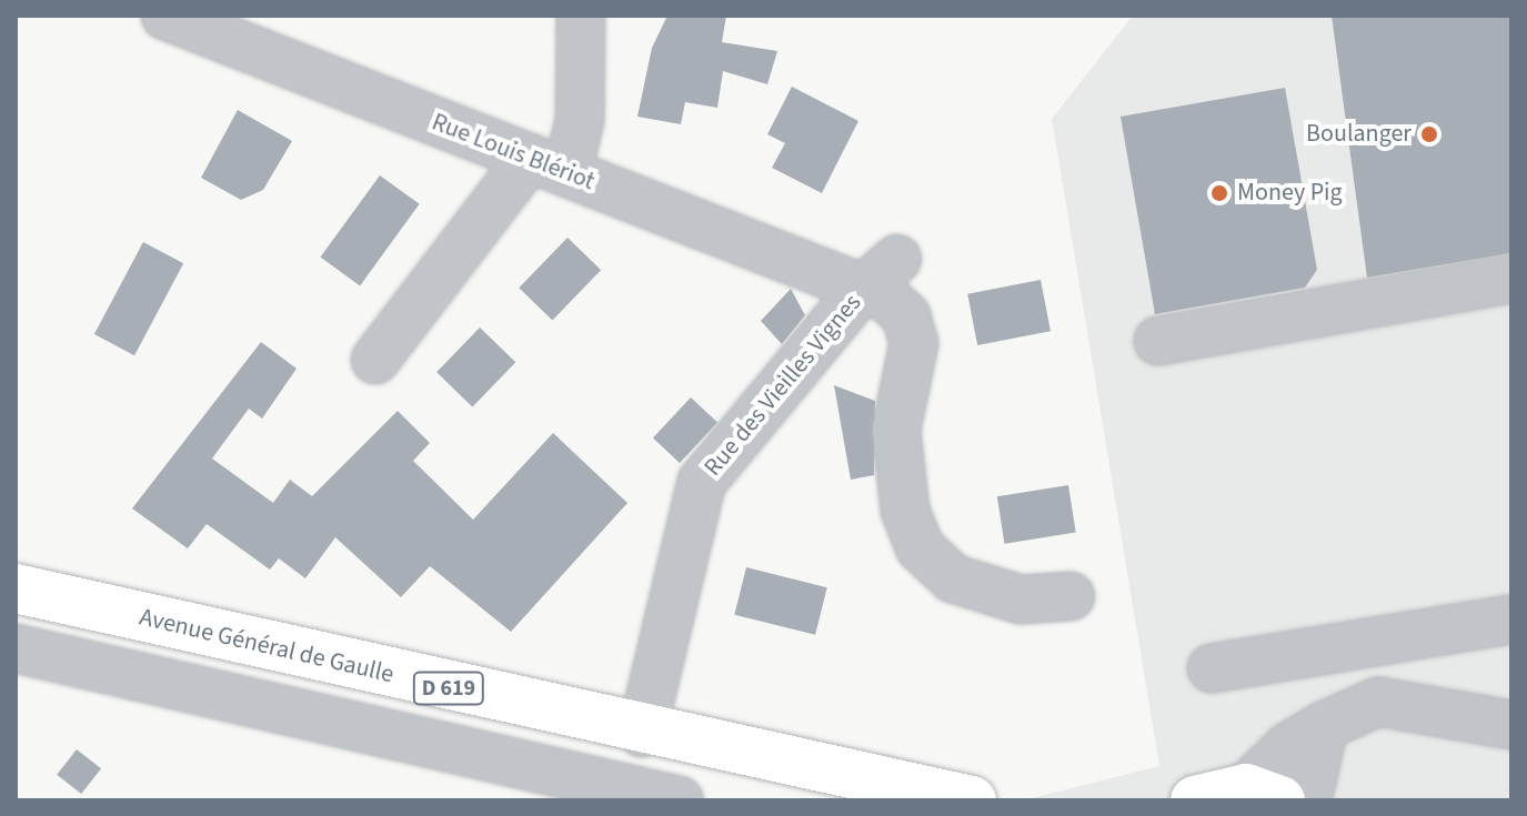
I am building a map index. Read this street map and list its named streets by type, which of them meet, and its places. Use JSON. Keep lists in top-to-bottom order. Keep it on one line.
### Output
{"streets":{"main road":["Avenue Général de Gaulle","D 619"],"street":["Rue Louis Blériot","Rue des Vieilles Vignes"]},"crossings":[["Rue Louis Blériot","Rue des Vieilles Vignes"],["Rue des Vieilles Vignes","Avenue Général de Gaulle"]],"places":["Boulanger","Money Pig"]}
